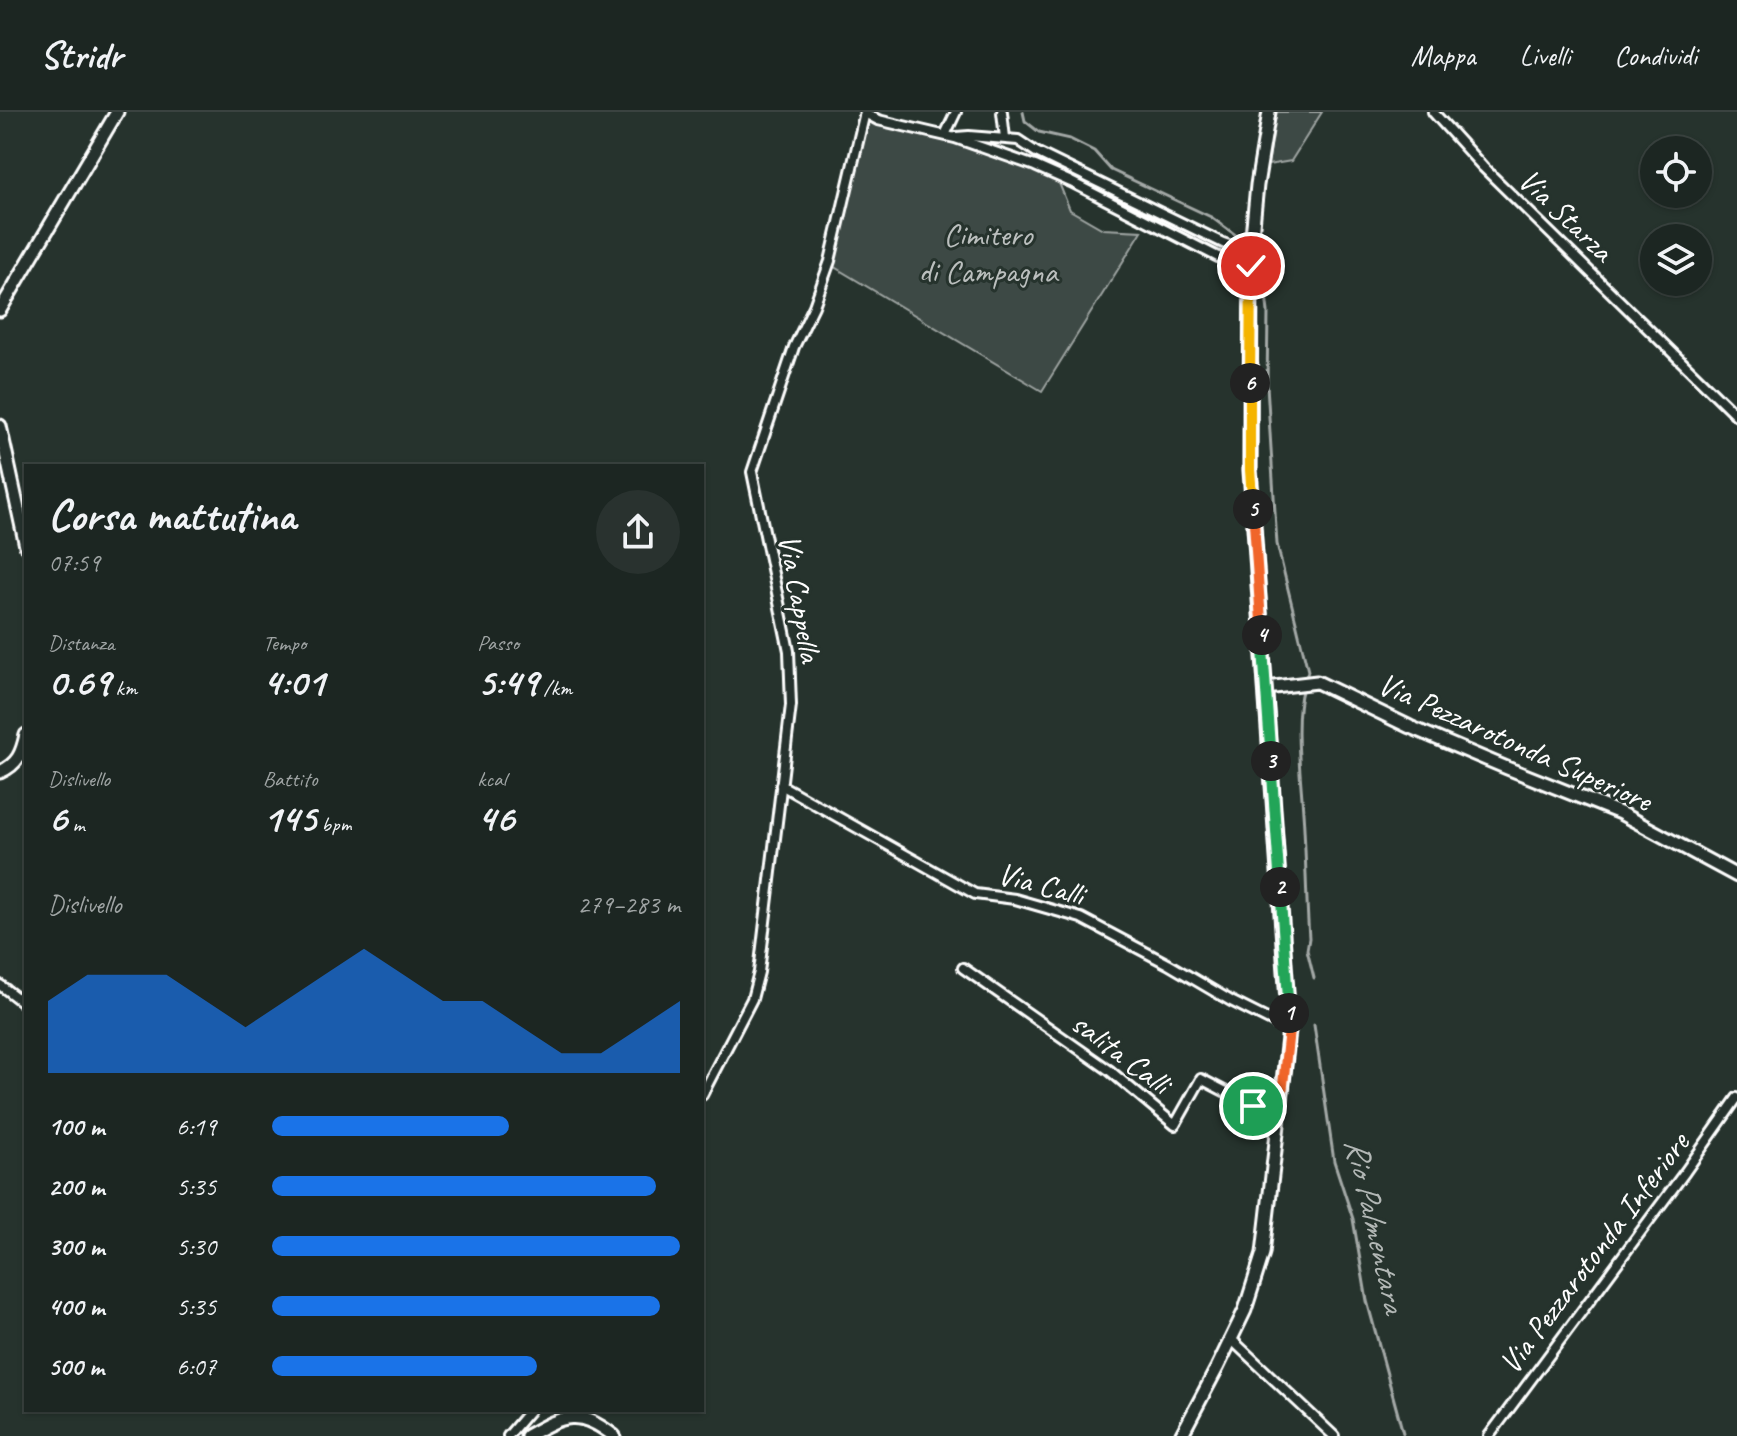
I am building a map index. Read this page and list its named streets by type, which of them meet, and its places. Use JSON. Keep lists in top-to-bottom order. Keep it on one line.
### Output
{"streets":{"main road":["Via Pezzarotonda Superiore"],"street":["Via Starza","Via Cappella","Via Calli","salita Calli","Via Pezzarotonda Inferiore"]},"crossings":[["Via Cappella","Via Calli"]],"water":["Rio Palmentara"],"parks":["Cimitero di Campagna"],"page":{"header":"Stridr","nav":["Mappa","Livelli","Condividi"],"pins":["6","5","4","3","2","1"],"heading":["Corsa mattutina","07:59"],"stats":[["Distanza","0.69 km"],["Tempo","4:01"],["Passo","5:49 /km"],["Dislivello","6 m"],["Battito","145 bpm"],["kcal","46"]],"chart":["Dislivello","279–283 m"],"list":[{"name":"100 m","note":"6:19"},{"name":"200 m","note":"5:35"},{"name":"300 m","note":"5:30"},{"name":"400 m","note":"5:35"},{"name":"500 m","note":"6:07"}]}}
